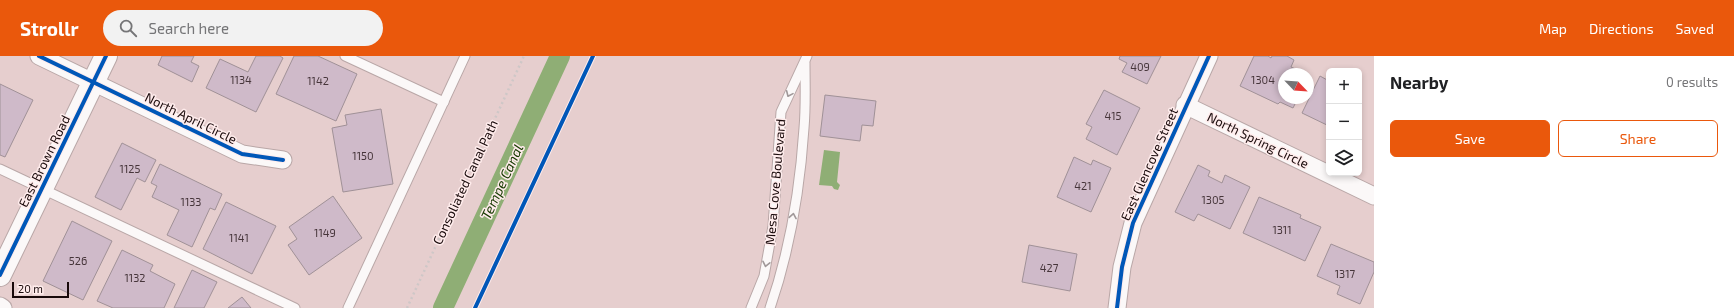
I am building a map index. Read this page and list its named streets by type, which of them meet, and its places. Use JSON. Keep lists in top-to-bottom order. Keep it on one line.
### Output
{"streets":{"main road":["East Brown Road"],"street":["North April Circle","North Spring Circle","East Glencove Street"],"lane":["Mesa Cove Boulevard"],"path":["Consoliated Canal Path"]},"crossings":[["North April Circle","East Brown Road"],["North Spring Circle","East Glencove Street"]],"water":["Tempe Canal"],"house_numbers":["409","1134","1304","1142","415","1150","1125","421","1305","1133","1311","1149","1141","526","427","1317","1132"],"scale_bar":"20 m","north":"bottom right","page":{"header":"Strollr","search":"Search here","nav":["Map","Directions","Saved"],"heading":["Nearby","0 results"],"map_buttons":["+","−"],"buttons":["Save","Share"],"scale":"20 m"}}
